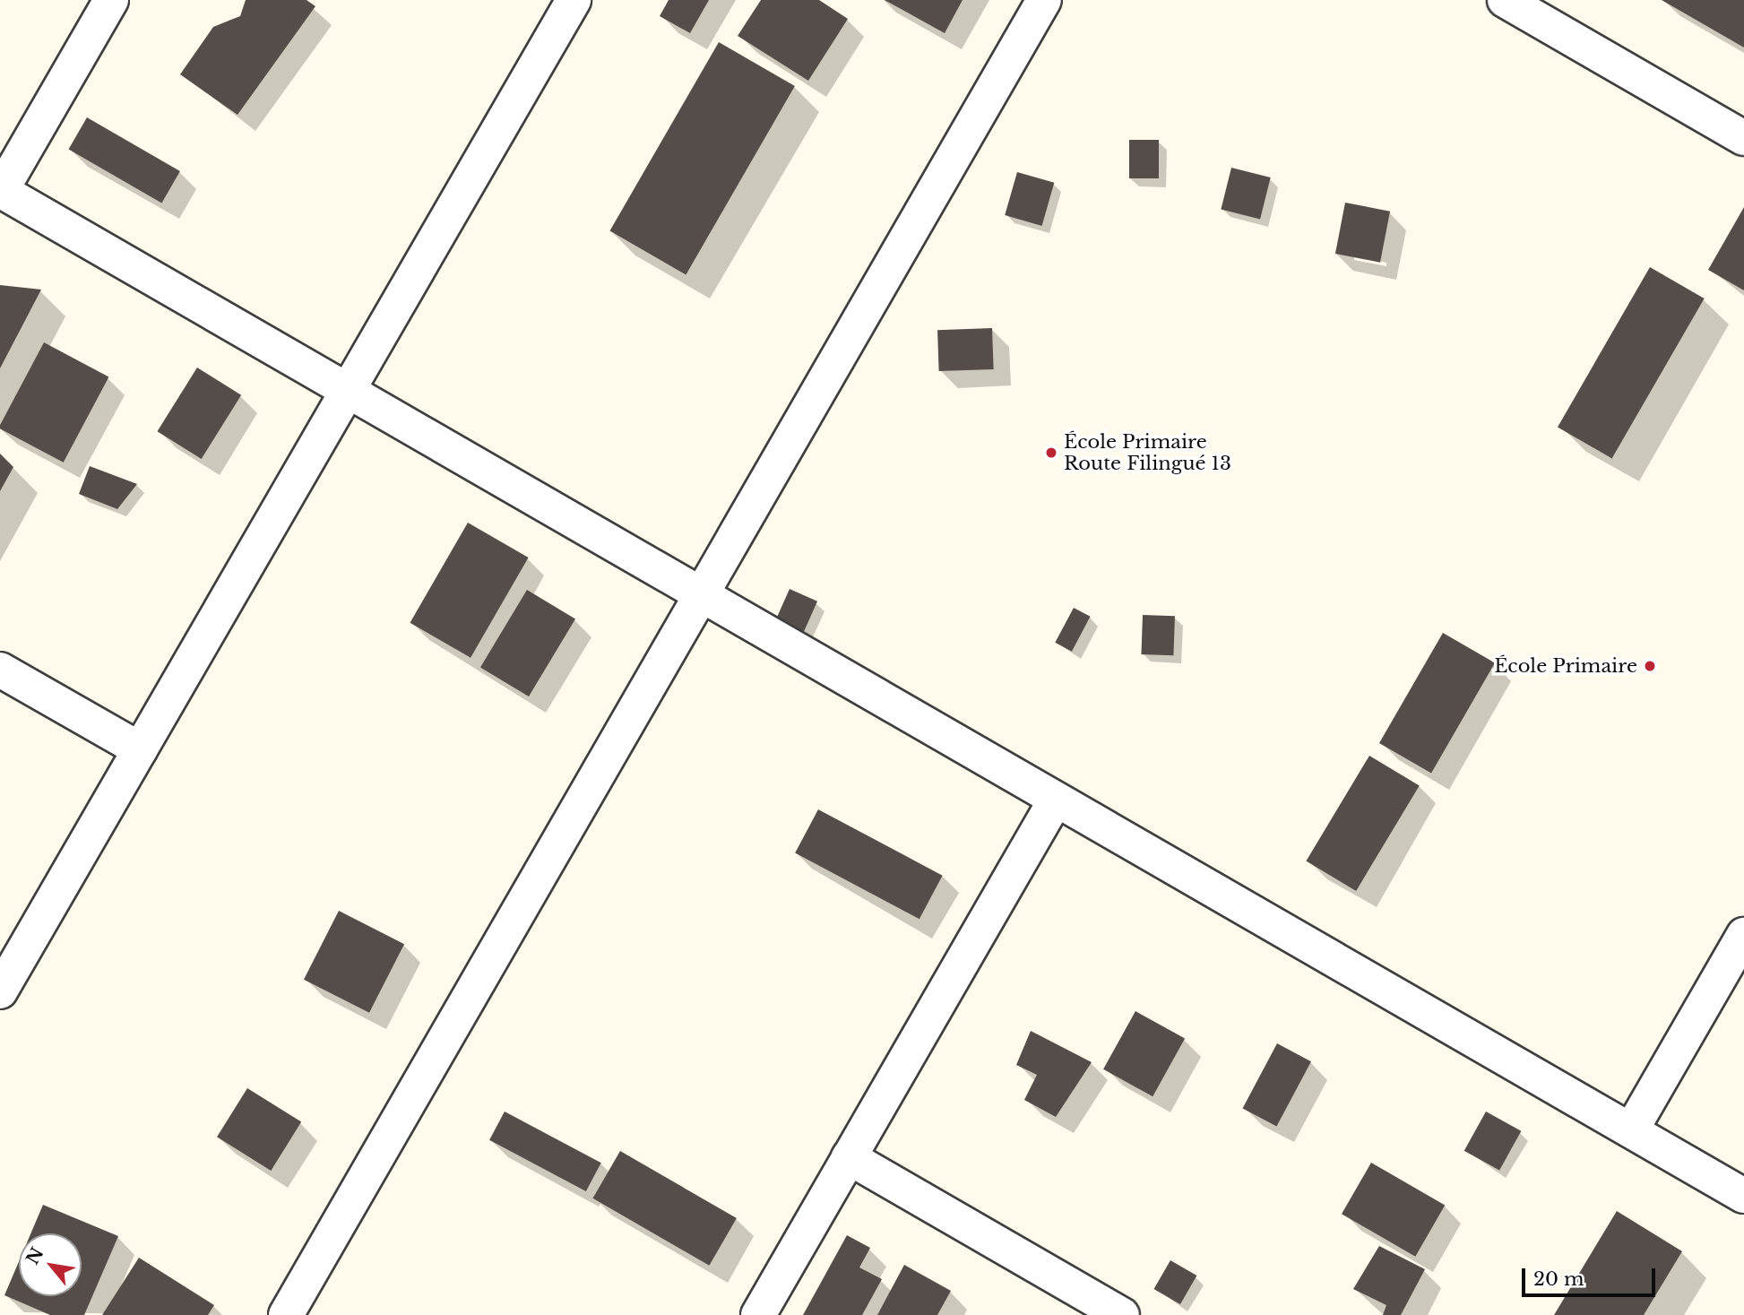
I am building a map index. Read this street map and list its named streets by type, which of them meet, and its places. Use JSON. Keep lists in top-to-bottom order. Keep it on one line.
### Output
{"places":["École Primaire Route Filingué 13","École Primaire"],"scale_bar":"20 m","north":"top left"}
